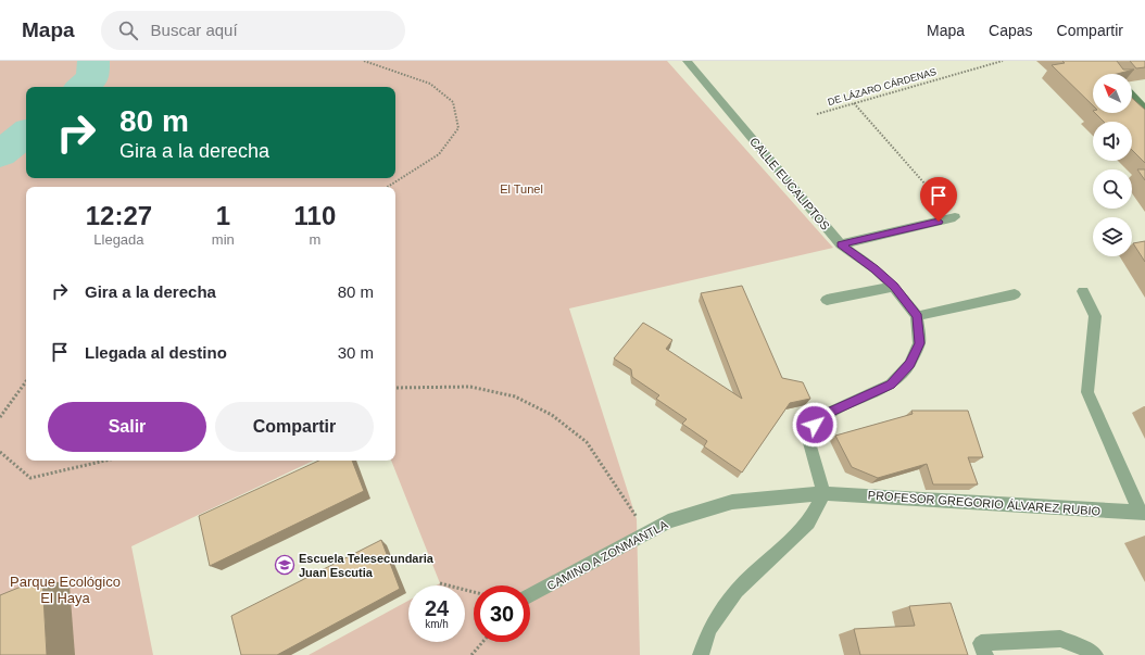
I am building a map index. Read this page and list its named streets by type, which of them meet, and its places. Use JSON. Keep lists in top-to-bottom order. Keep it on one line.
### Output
{"streets":{"street":["CALLE EUCALIPTOS","PROFESOR GREGORIO ÁLVAREZ RUBIO","CAMINO A ZONMANTLA"],"path":["DE LÁZARO CÁRDENAS"]},"crossings":[["PROFESOR GREGORIO ÁLVAREZ RUBIO","CAMINO A ZONMANTLA"]],"parks":["El Tunel","Parque Ecológico El Haya"],"places":{"school or university":["Escuela Telesecundaria Juan Escutia"]},"north":"top left","page":{"header":"Mapa","search":"Buscar aquí","nav":["Mapa","Capas","Compartir"],"turn":["80 m","Gira a la derecha"],"eta":["12:27","Llegada","1","min","110","m"],"list":[{"name":"Gira a la derecha","value":"80 m"},{"name":"Llegada al destino","value":"30 m"}],"buttons":["Salir","Compartir"],"speed":"24 km/h","limit":"30"}}
